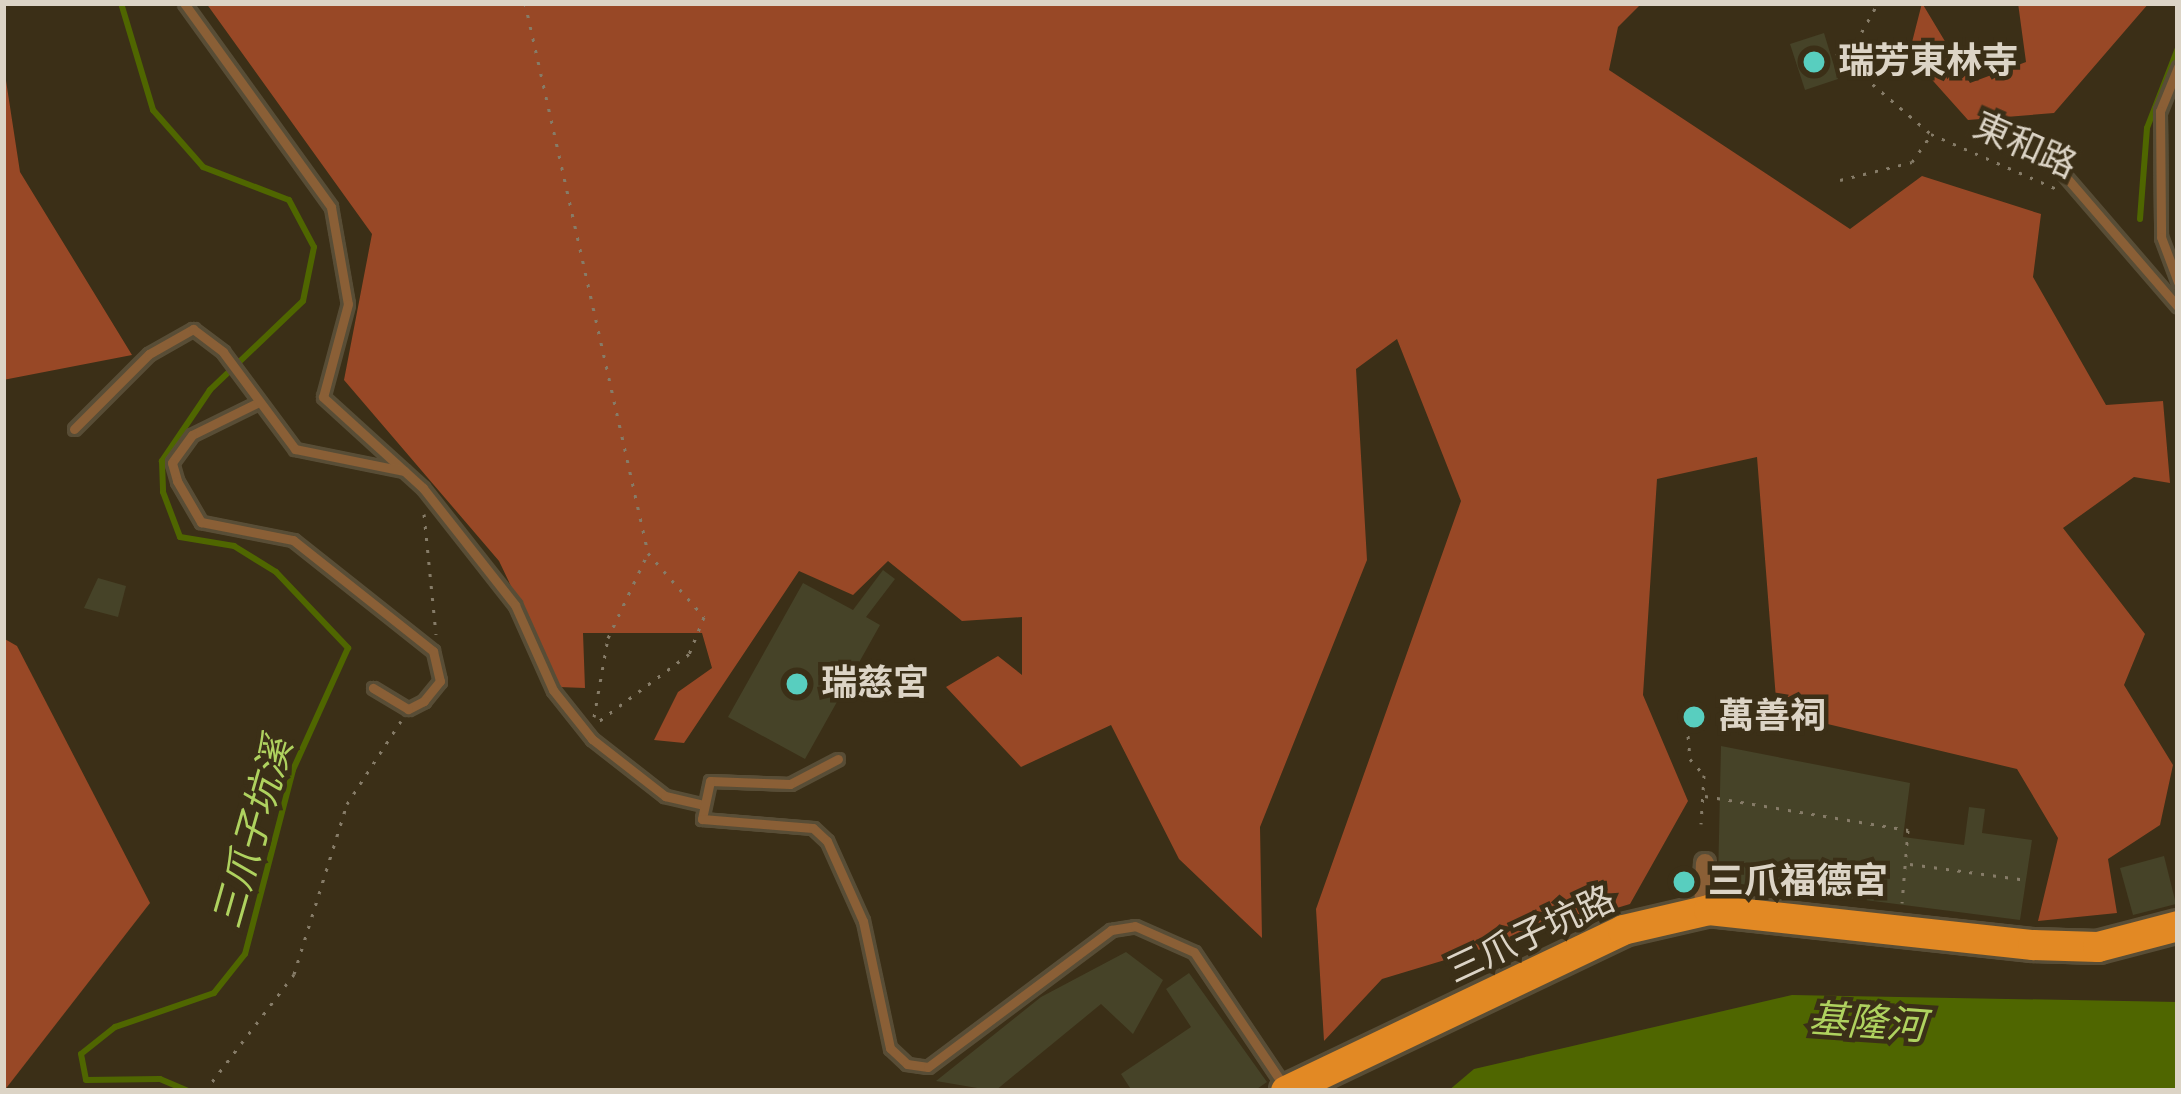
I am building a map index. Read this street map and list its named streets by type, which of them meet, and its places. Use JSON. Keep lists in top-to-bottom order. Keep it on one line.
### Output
{"streets":{"main road":["三爪子坑路"],"path":["東和路"]},"water":["三爪子坑溪","基隆河"],"places":["瑞芳東林寺","瑞慈宮","萬善祠","三爪福德宮"]}
